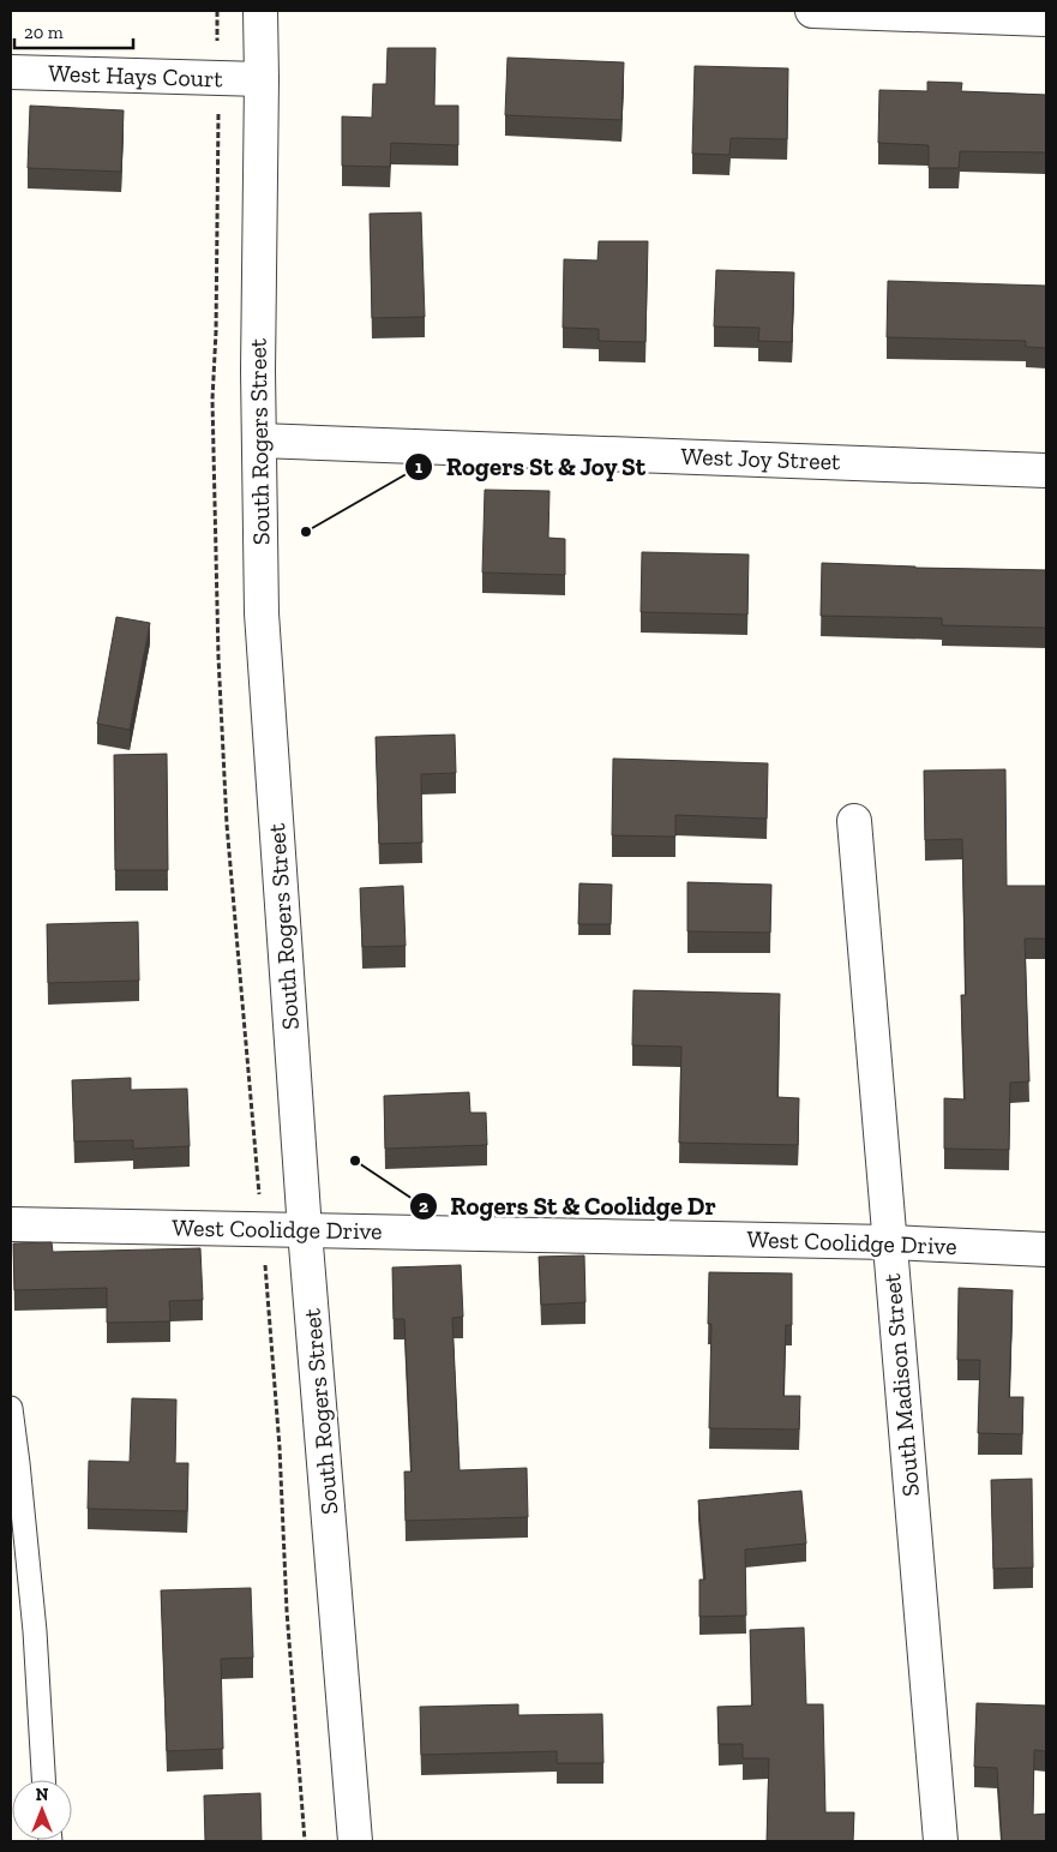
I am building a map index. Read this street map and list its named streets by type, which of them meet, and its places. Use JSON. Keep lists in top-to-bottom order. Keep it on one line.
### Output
{"streets":{"street":["West Hays Court","South Rogers Street","West Joy Street","West Coolidge Drive","South Madison Street"]},"crossings":[["West Hays Court","South Rogers Street"],["South Rogers Street","West Joy Street"],["South Rogers Street","West Coolidge Drive"],["West Coolidge Drive","South Madison Street"]],"places":["Rogers St & Joy St","Rogers St & Coolidge Dr"],"scale_bar":"20 m","north":"top"}
